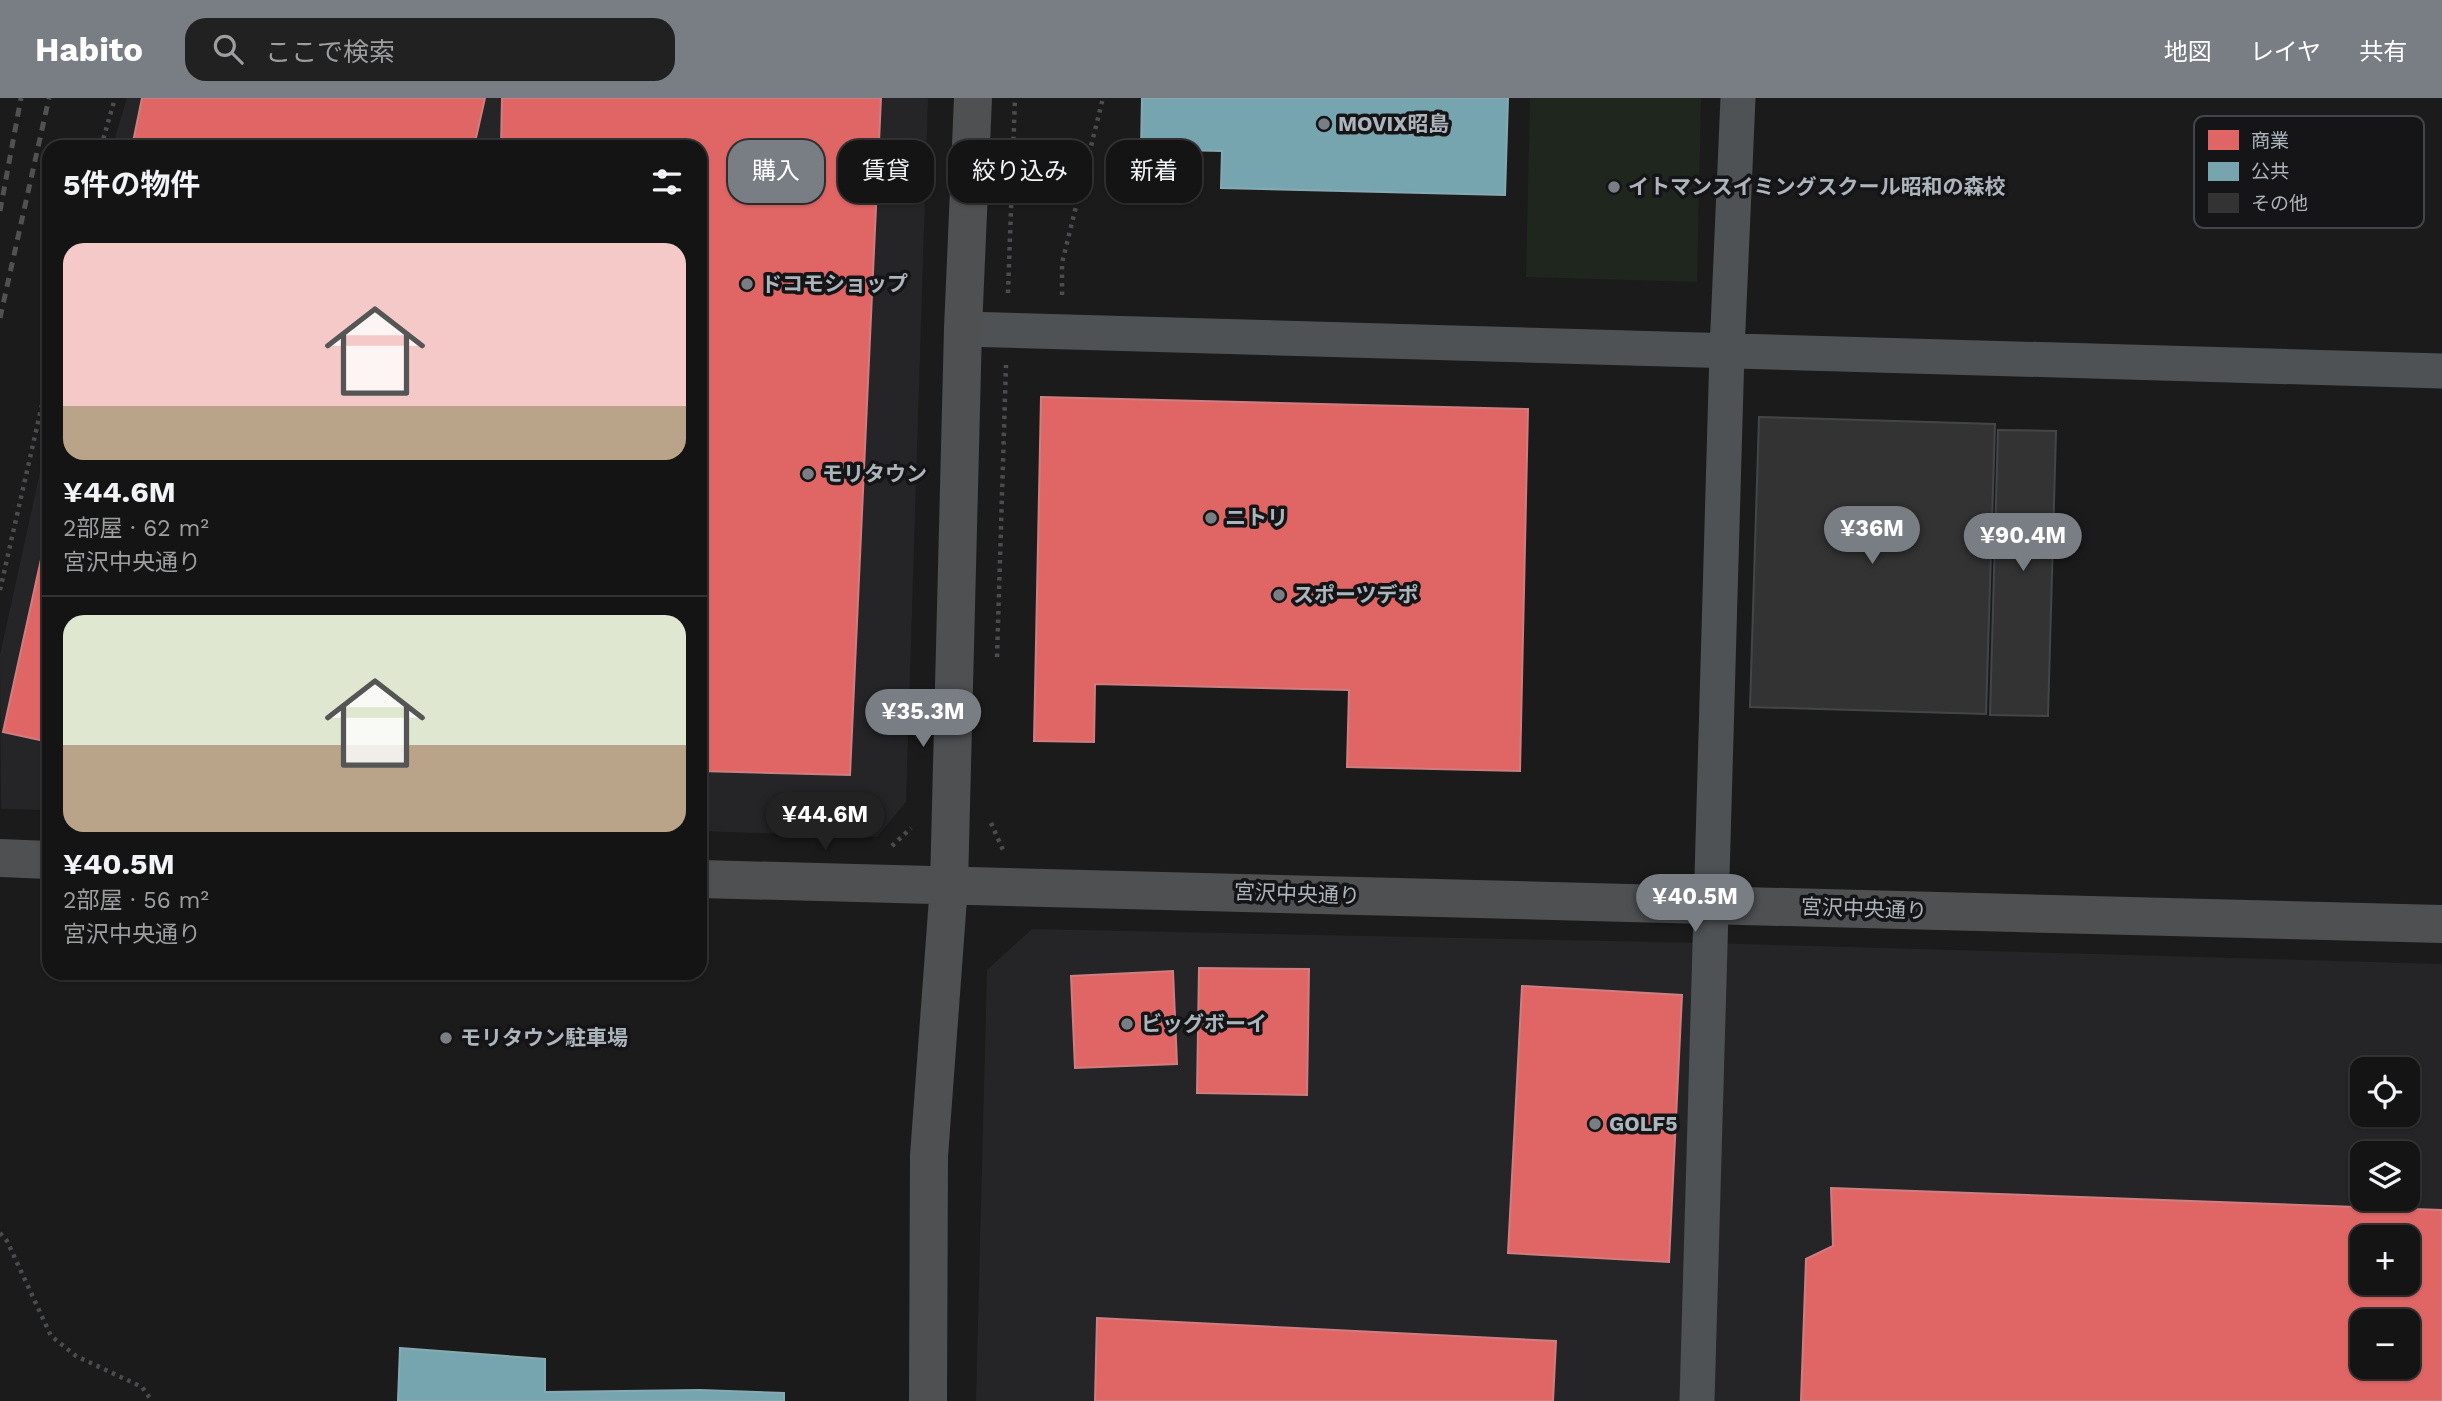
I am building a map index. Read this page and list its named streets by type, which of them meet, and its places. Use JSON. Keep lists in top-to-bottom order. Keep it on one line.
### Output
{"streets":{"street":["宮沢中央通り"]},"places":["MOVIX昭島","イトマンスイミングスクール昭和の森校","ドコモショップ","モリタウン","ニトリ","スポーツデポ","ビッグボーイ","モリタウン駐車場","GOLF5"],"legend":["商業","公共","その他"],"page":{"header":"Habito","search":"ここで検索","nav":["地図","レイヤ","共有"],"chip":["購入","賃貸","絞り込み","新着"],"heading":"5件の物件","list":[{"name":"¥44.6M","note":"2部屋 · 62 m² · 宮沢中央通り"},{"name":"¥40.5M","note":"2部屋 · 56 m² · 宮沢中央通り"}],"price":["¥36M","¥90.4M","¥35.3M","¥44.6M","¥40.5M"],"map_buttons":["+","−"]}}
